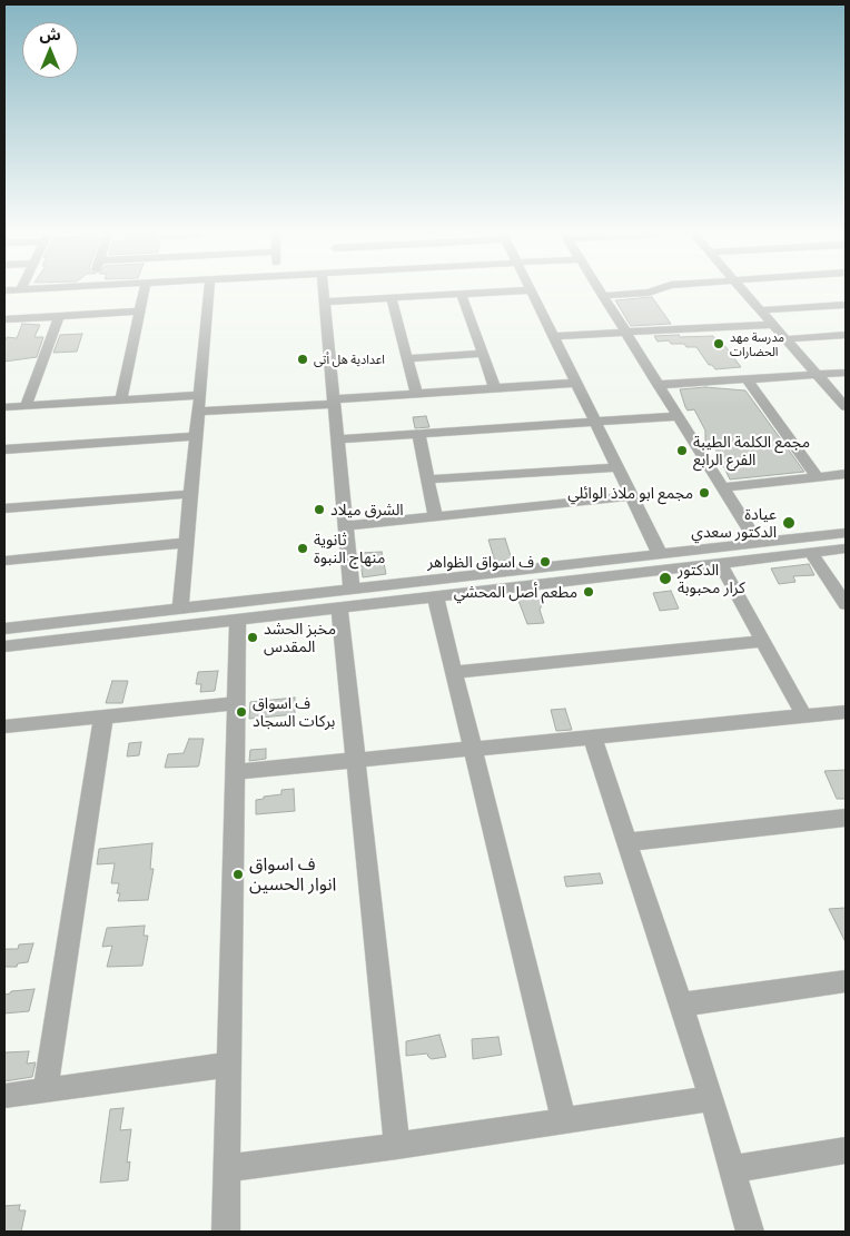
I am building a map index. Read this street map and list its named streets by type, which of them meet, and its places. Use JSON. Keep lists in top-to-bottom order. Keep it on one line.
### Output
{"places":["مدرسة مهد الحضارات","اعدادية هل أتى","مجمع الكلمة الطيبة الفرع الرابع","مجمع ابو ملاذ الوائلي","الشرق ميلاد","عيادة الدكتور سعدي","ثانوية منهاج النبوة","ف اسواق الظواهر","الدكتور كرار محبوبة","مطعم أصل المحشي","مخبز الحشد المقدس","ف اسواق بركات السجاد","ف اسواق انوار الحسين"],"north":"top"}
